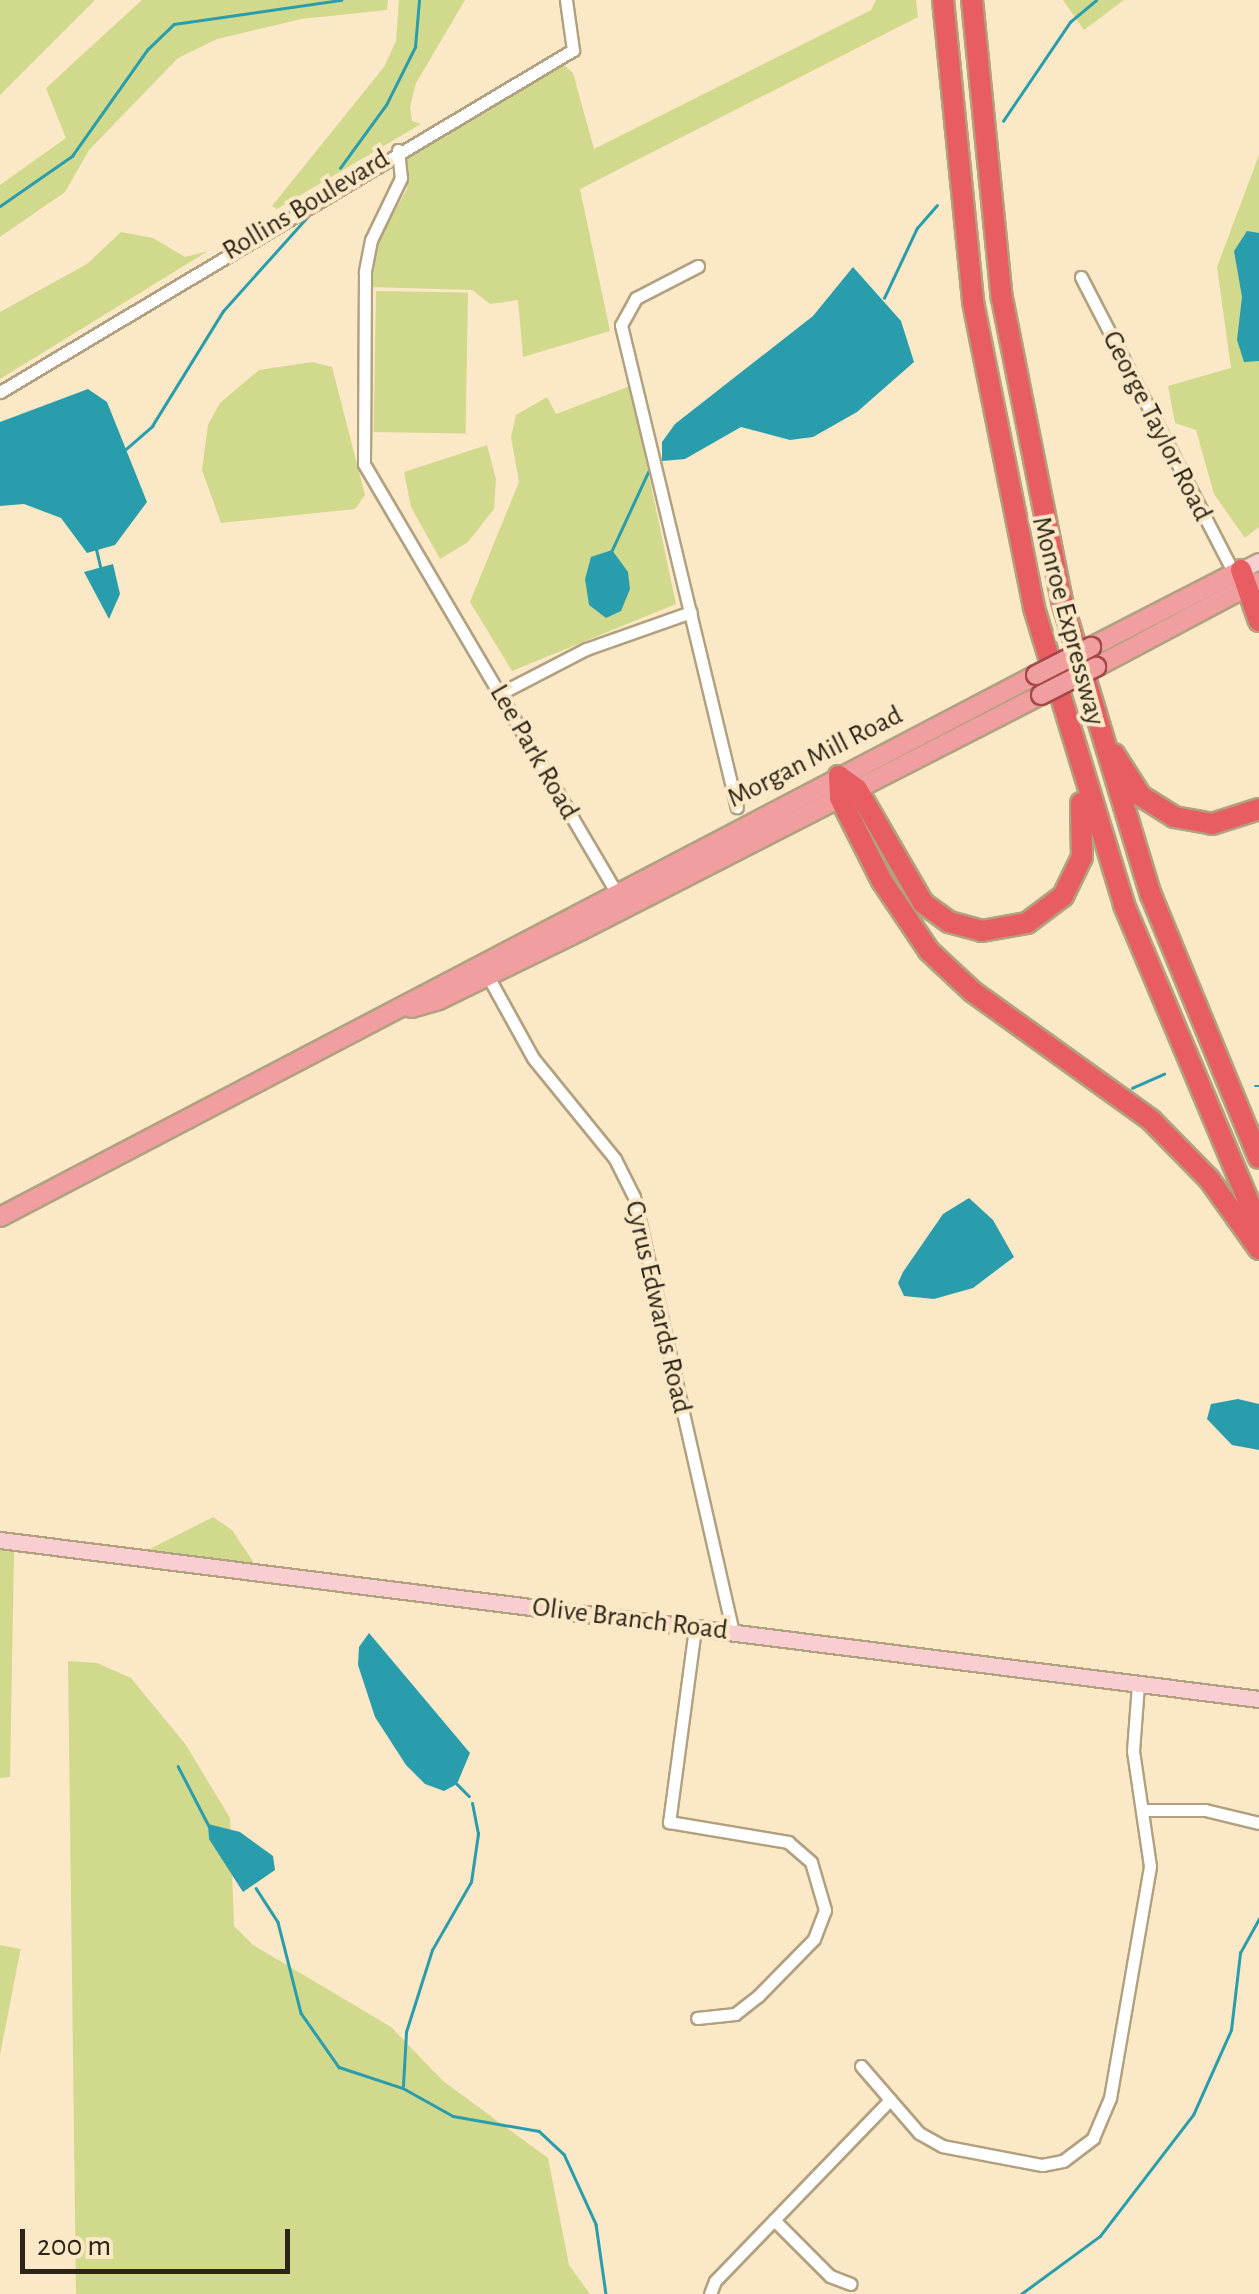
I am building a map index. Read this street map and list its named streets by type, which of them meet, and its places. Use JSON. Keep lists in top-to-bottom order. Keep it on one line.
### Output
{"streets":{"highway":["Monroe Expressway"],"main road":["Morgan Mill Road"],"street":["Rollins Boulevard","George Taylor Road","Lee Park Road","Cyrus Edwards Road","Olive Branch Road"]},"crossings":[["Rollins Boulevard","Lee Park Road"],["George Taylor Road","Morgan Mill Road"],["Lee Park Road","Morgan Mill Road"],["Morgan Mill Road","Cyrus Edwards Road"],["Cyrus Edwards Road","Olive Branch Road"]],"scale_bar":"200 m"}
